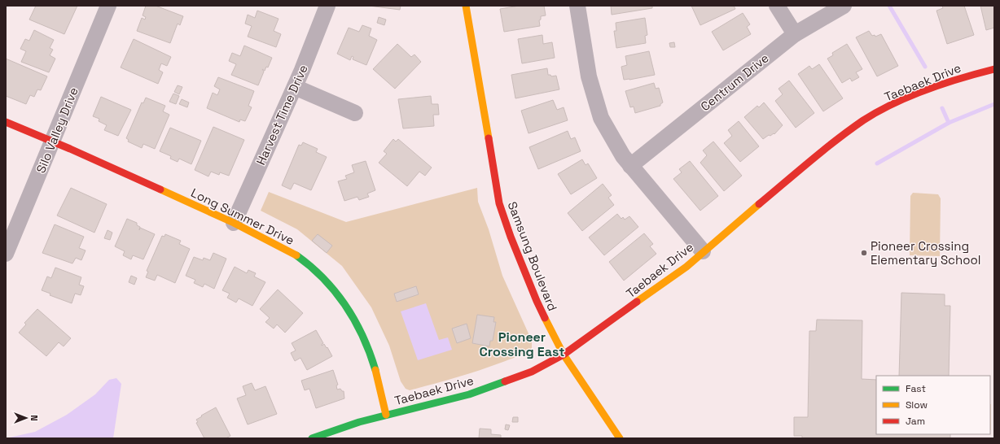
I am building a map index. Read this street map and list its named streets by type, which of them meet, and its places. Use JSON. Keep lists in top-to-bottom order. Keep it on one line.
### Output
{"streets":{"street":["Centrum Drive","Taebaek Drive","Harvest Time Drive","Silo Valley Drive","Long Summer Drive","Samsung Boulevard"]},"crossings":[["Taebaek Drive","Long Summer Drive"],["Taebaek Drive","Samsung Boulevard"],["Harvest Time Drive","Long Summer Drive"],["Silo Valley Drive","Long Summer Drive"]],"districts":["Pioneer Crossing East"],"places":["Pioneer Crossing Elementary School"],"legend":["Fast","Slow","Jam"],"north":"right"}
